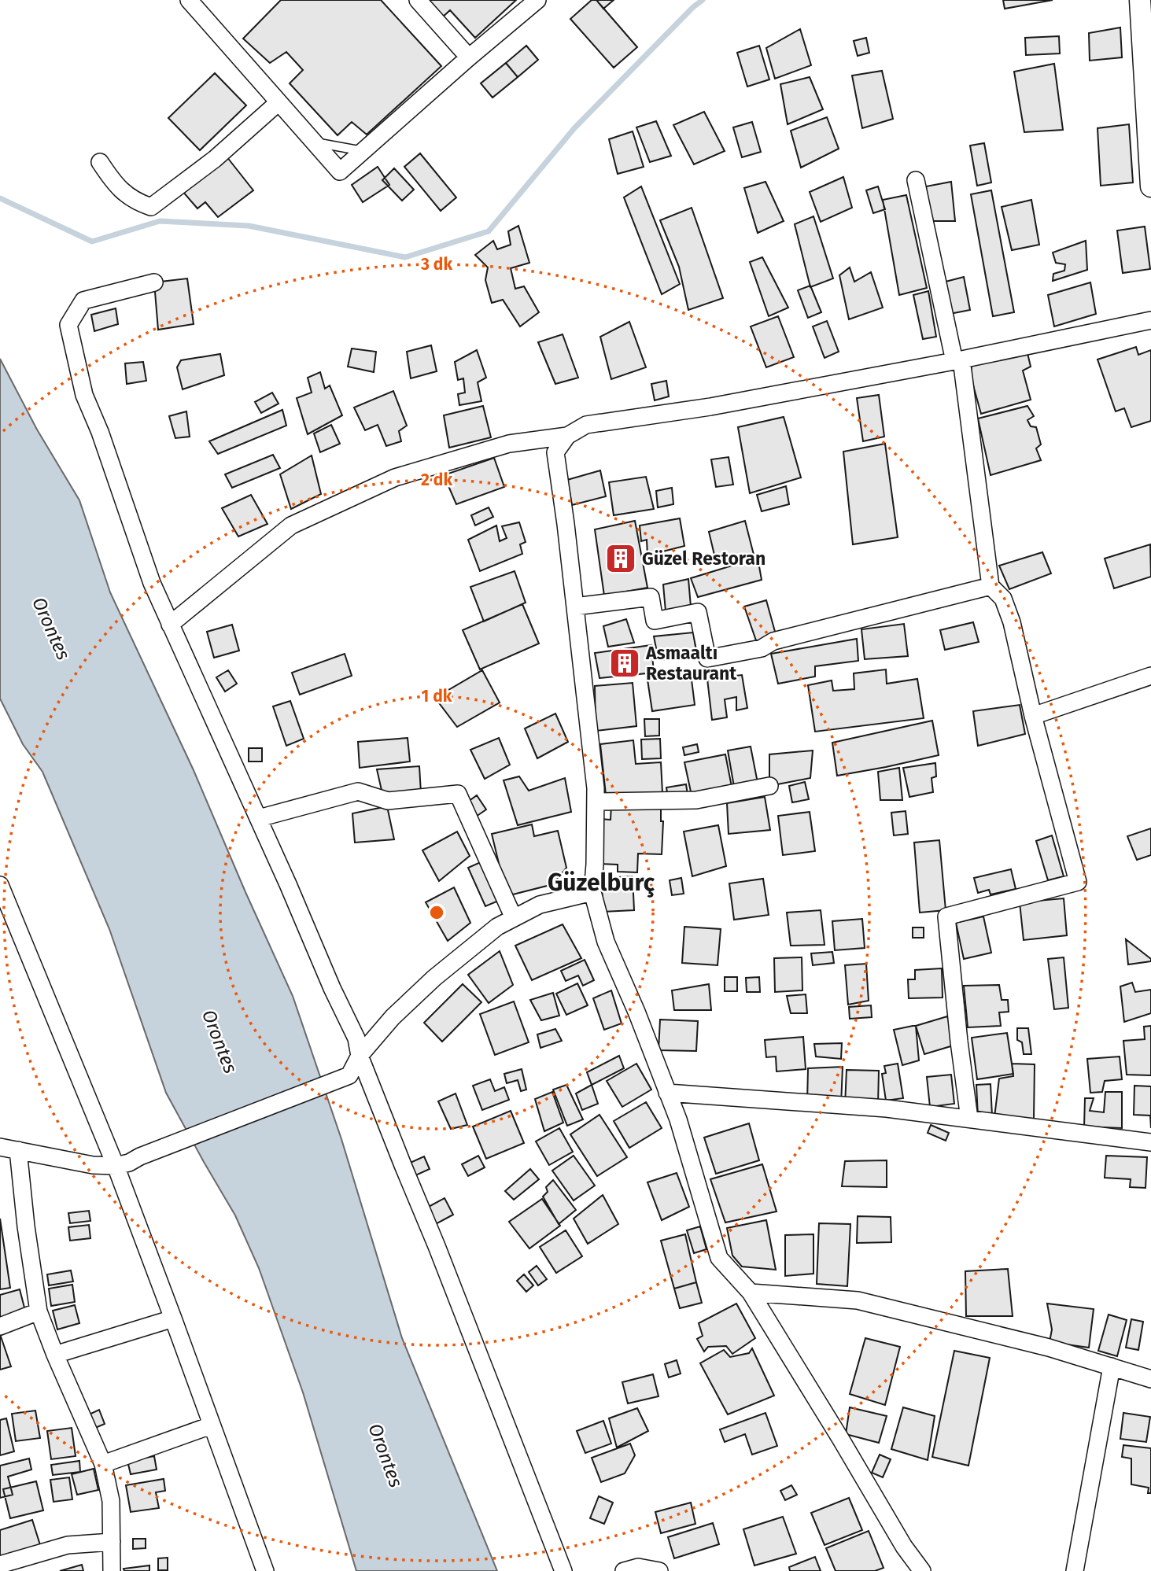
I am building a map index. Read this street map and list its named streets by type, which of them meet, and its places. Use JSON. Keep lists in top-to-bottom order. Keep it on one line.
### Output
{"districts":["Güzelburç"],"water":["Orontes"],"places":{"building":["Güzel Restoran","Asmaaltı Restaurant"]},"rings":["3 dk","2 dk","1 dk"]}
